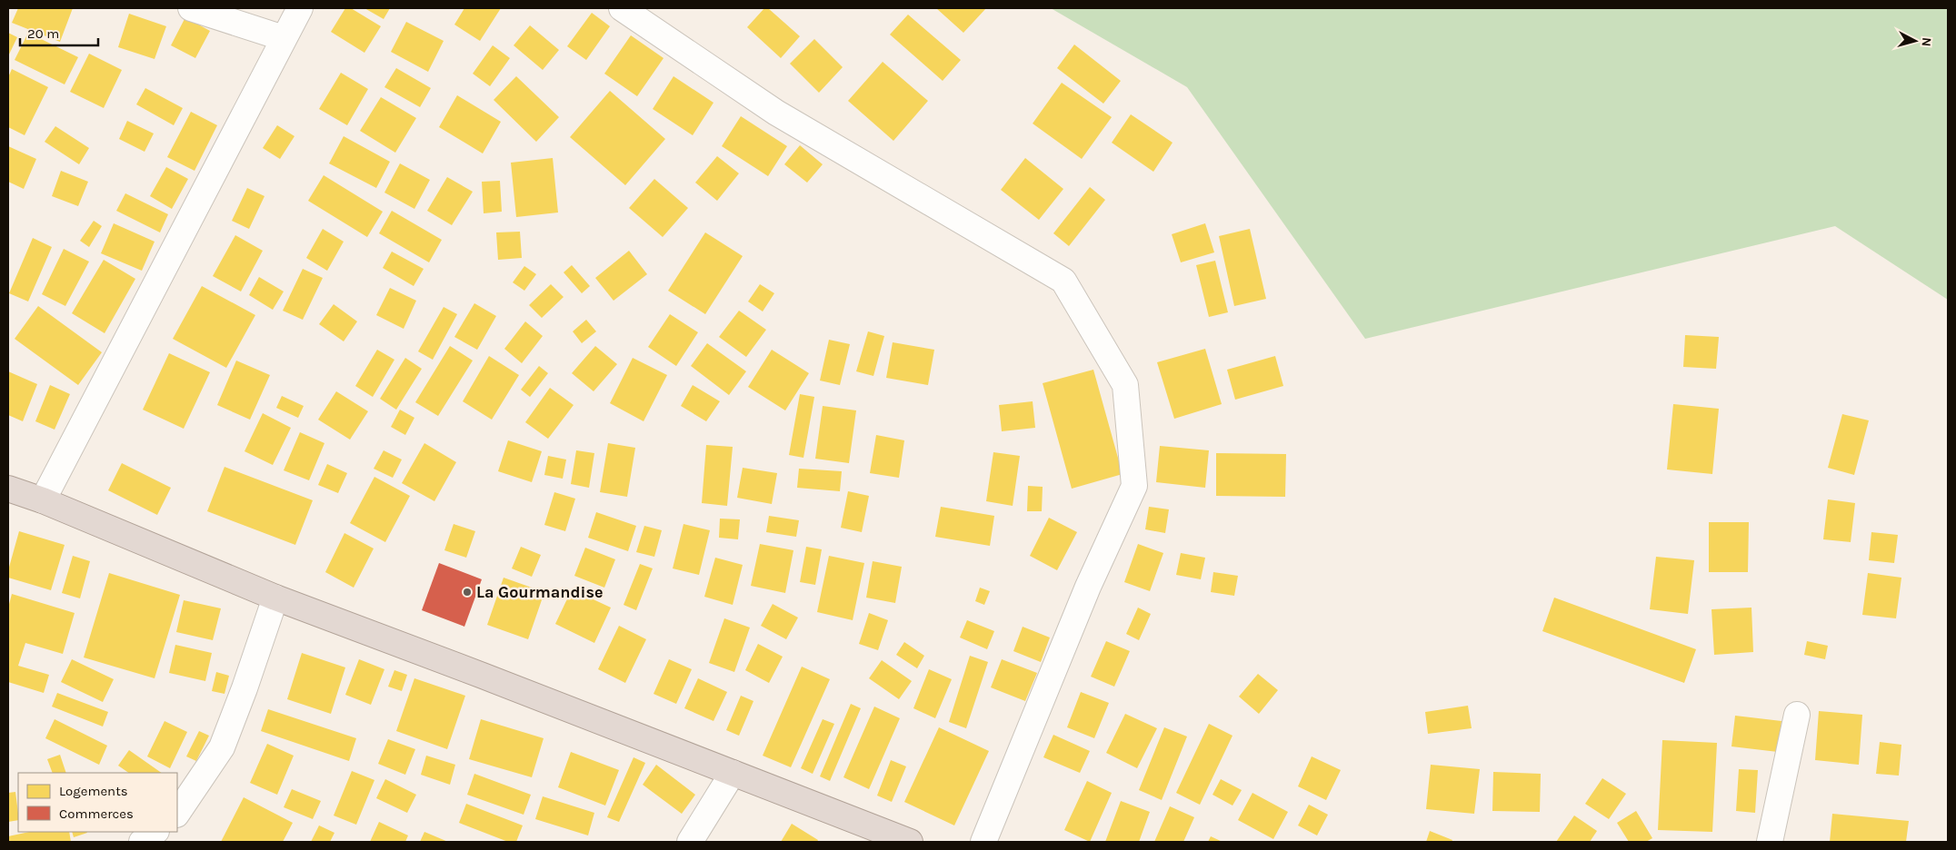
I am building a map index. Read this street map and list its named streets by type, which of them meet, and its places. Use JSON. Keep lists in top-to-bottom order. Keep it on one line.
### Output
{"places":["La Gourmandise"],"legend":["Logements","Commerces"],"scale_bar":"20 m","north":"right"}
